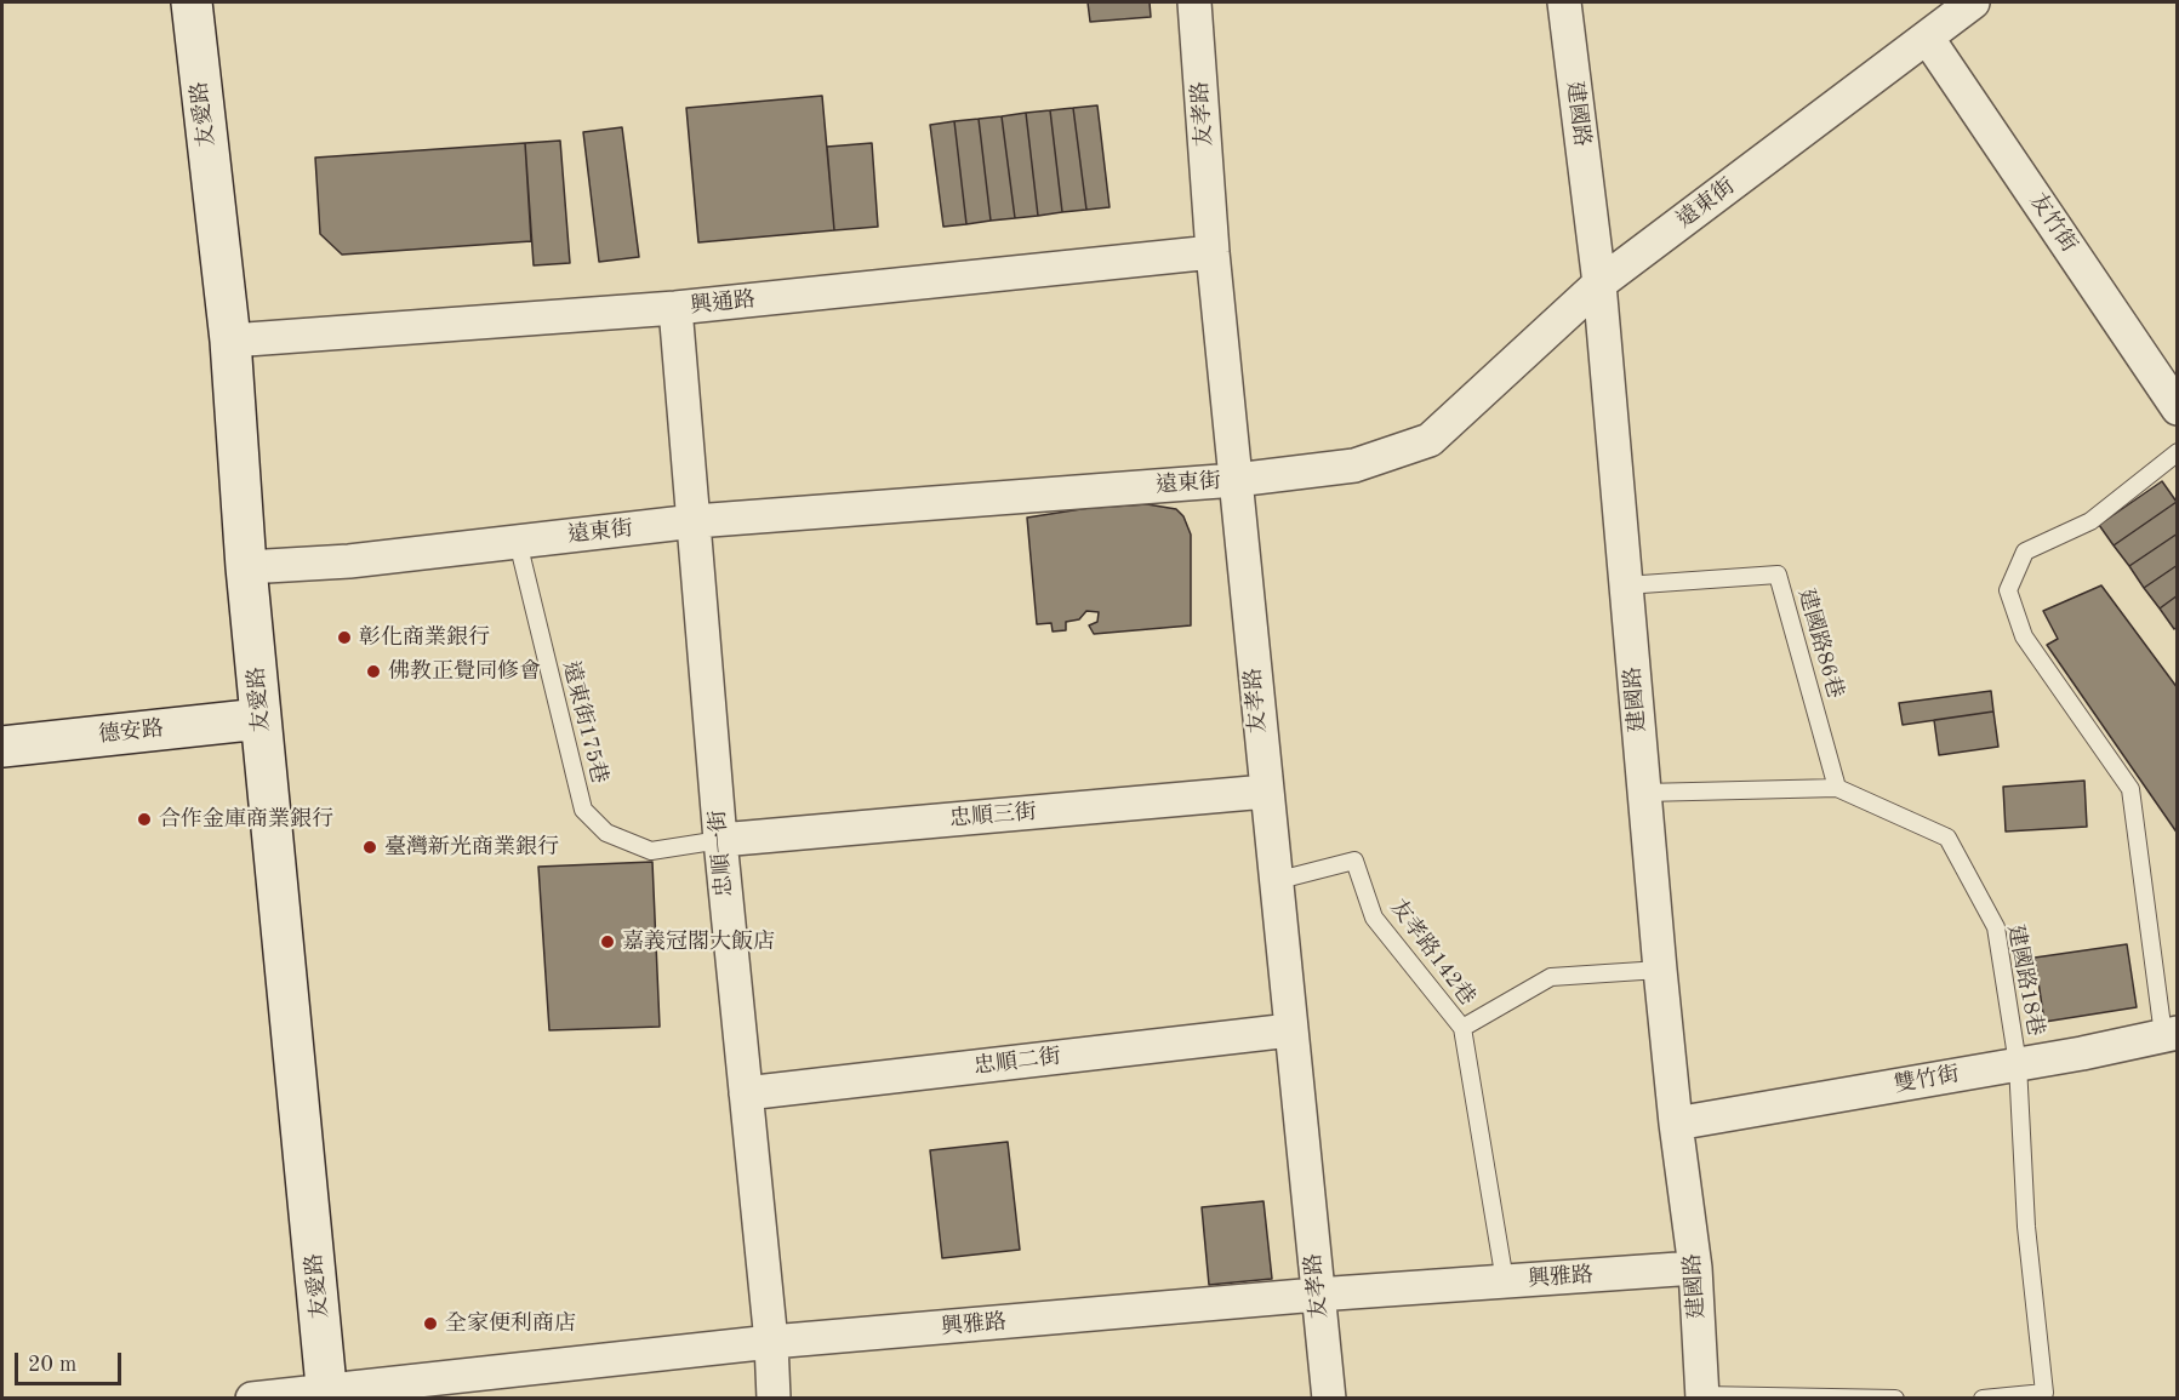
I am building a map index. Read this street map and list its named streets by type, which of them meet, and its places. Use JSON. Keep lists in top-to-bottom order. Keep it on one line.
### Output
{"streets":{"street":["友愛路","友孝路","建國路","遠東街","友竹街","興通路","德安路","忠順三街","忠順一街","忠順二街","雙竹街","興雅路"],"lane":["建國路86巷","遠東街175巷","友孝路142巷","建國路18巷"]},"crossings":[["友愛路","遠東街"],["友愛路","興通路"],["友愛路","德安路"],["友愛路","興雅路"],["友孝路","遠東街"],["友孝路","興通路"],["友孝路","忠順三街"],["友孝路","友孝路142巷"],["友孝路","忠順二街"],["友孝路","興雅路"],["建國路","遠東街"],["建國路","建國路86巷"],["建國路","建國路18巷"],["建國路","雙竹街"],["建國路","興雅路"],["遠東街","友竹街"],["遠東街","遠東街175巷"],["遠東街","忠順一街"],["興通路","忠順一街"],["建國路86巷","建國路18巷"],["遠東街175巷","忠順三街"],["遠東街175巷","忠順一街"],["忠順三街","忠順一街"],["忠順一街","忠順二街"],["忠順一街","興雅路"],["友孝路142巷","興雅路"],["建國路18巷","雙竹街"]],"places":["彰化商業銀行","佛教正覺同修會","合作金庫商業銀行","臺灣新光商業銀行","嘉義冠閣大飯店","全家便利商店"],"scale_bar":"20 m"}
